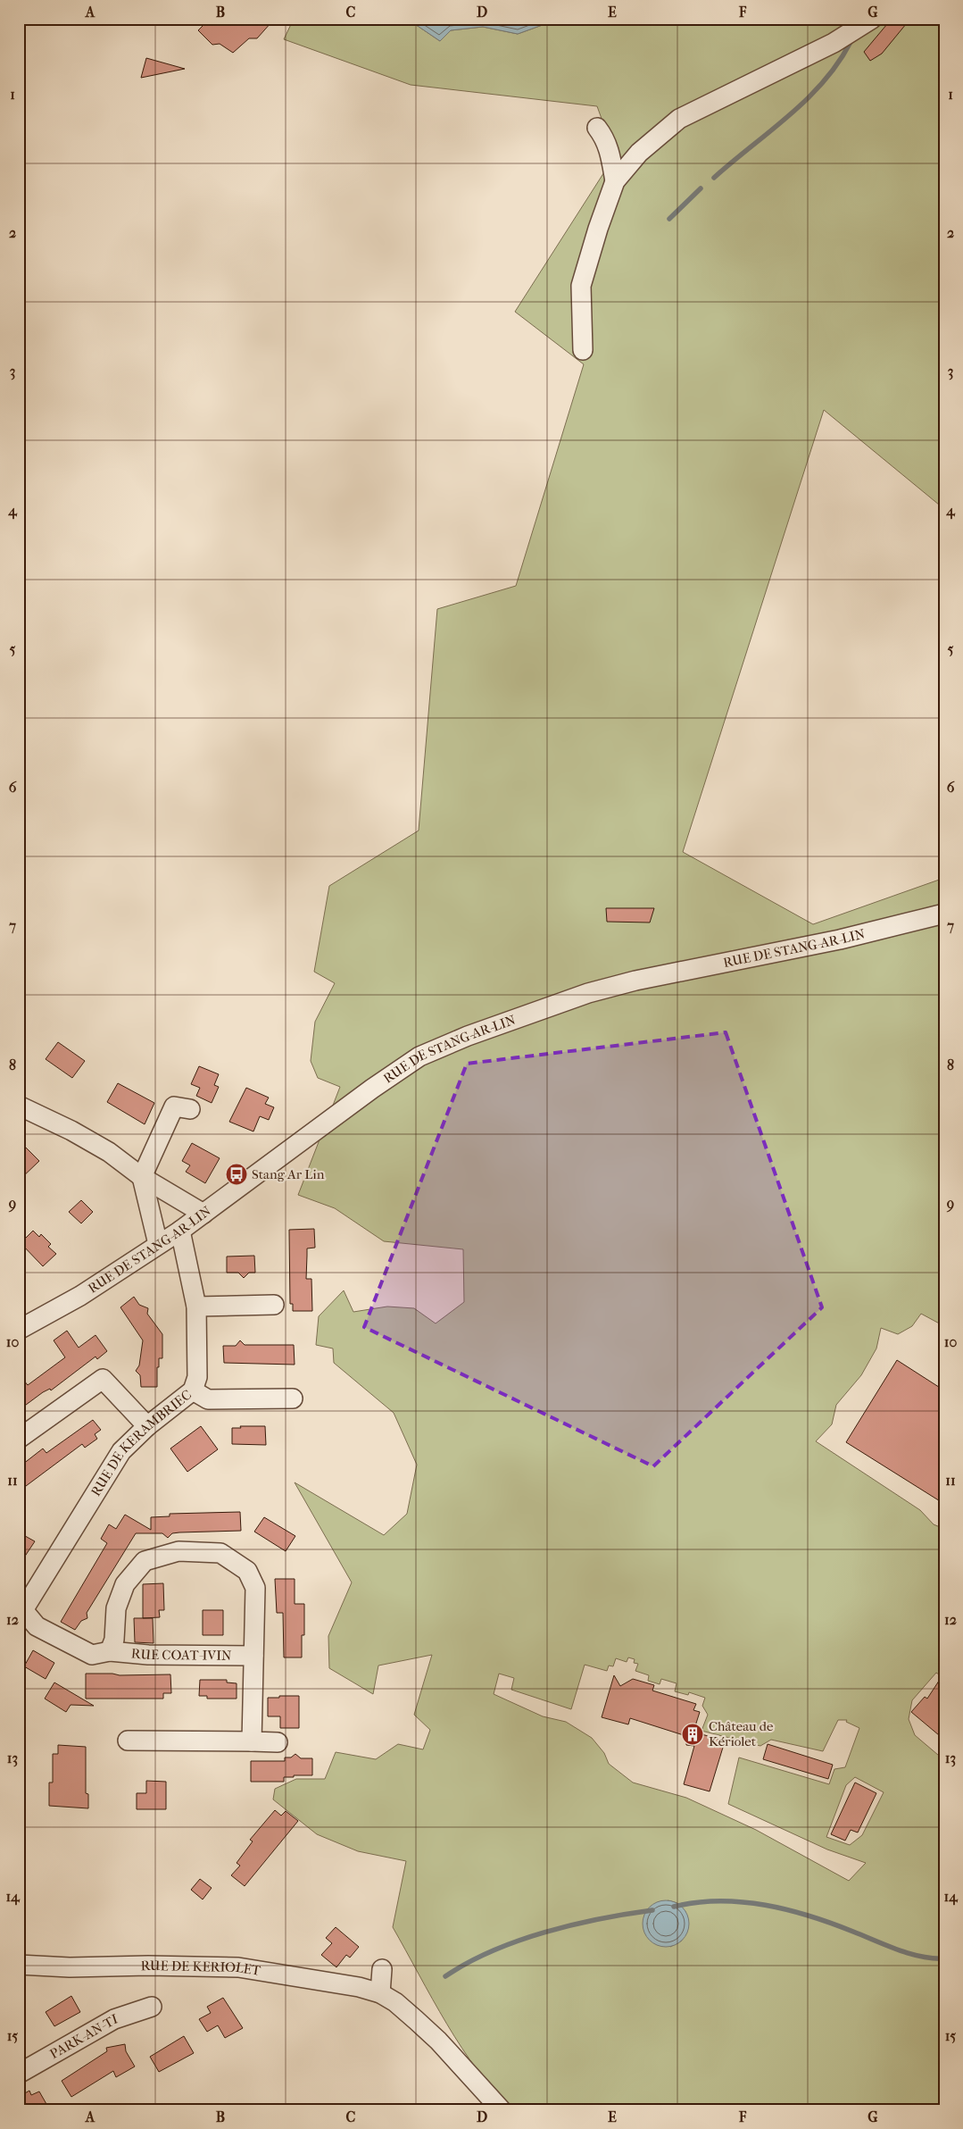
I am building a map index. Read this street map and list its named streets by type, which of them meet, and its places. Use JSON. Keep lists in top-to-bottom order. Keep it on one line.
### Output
{"streets":{"street":["RUE DE STANG-AR-LIN","RUE DE KERAMBRIEC","RUE COAT-IVIN","RUE DE KERIOLET","PARK-AN-TI"]},"crossings":[["RUE DE STANG-AR-LIN","RUE DE KERAMBRIEC"],["RUE DE KERAMBRIEC","RUE COAT-IVIN"]],"places":{"bus stop":["Stang Ar Lin"],"building":["Château de Kériolet"]},"grid":{"columns":["A","B","C","D","E","F","G"],"rows":["1","2","3","4","5","6","7","8","9","10","11","12","13","14","15"]}}
